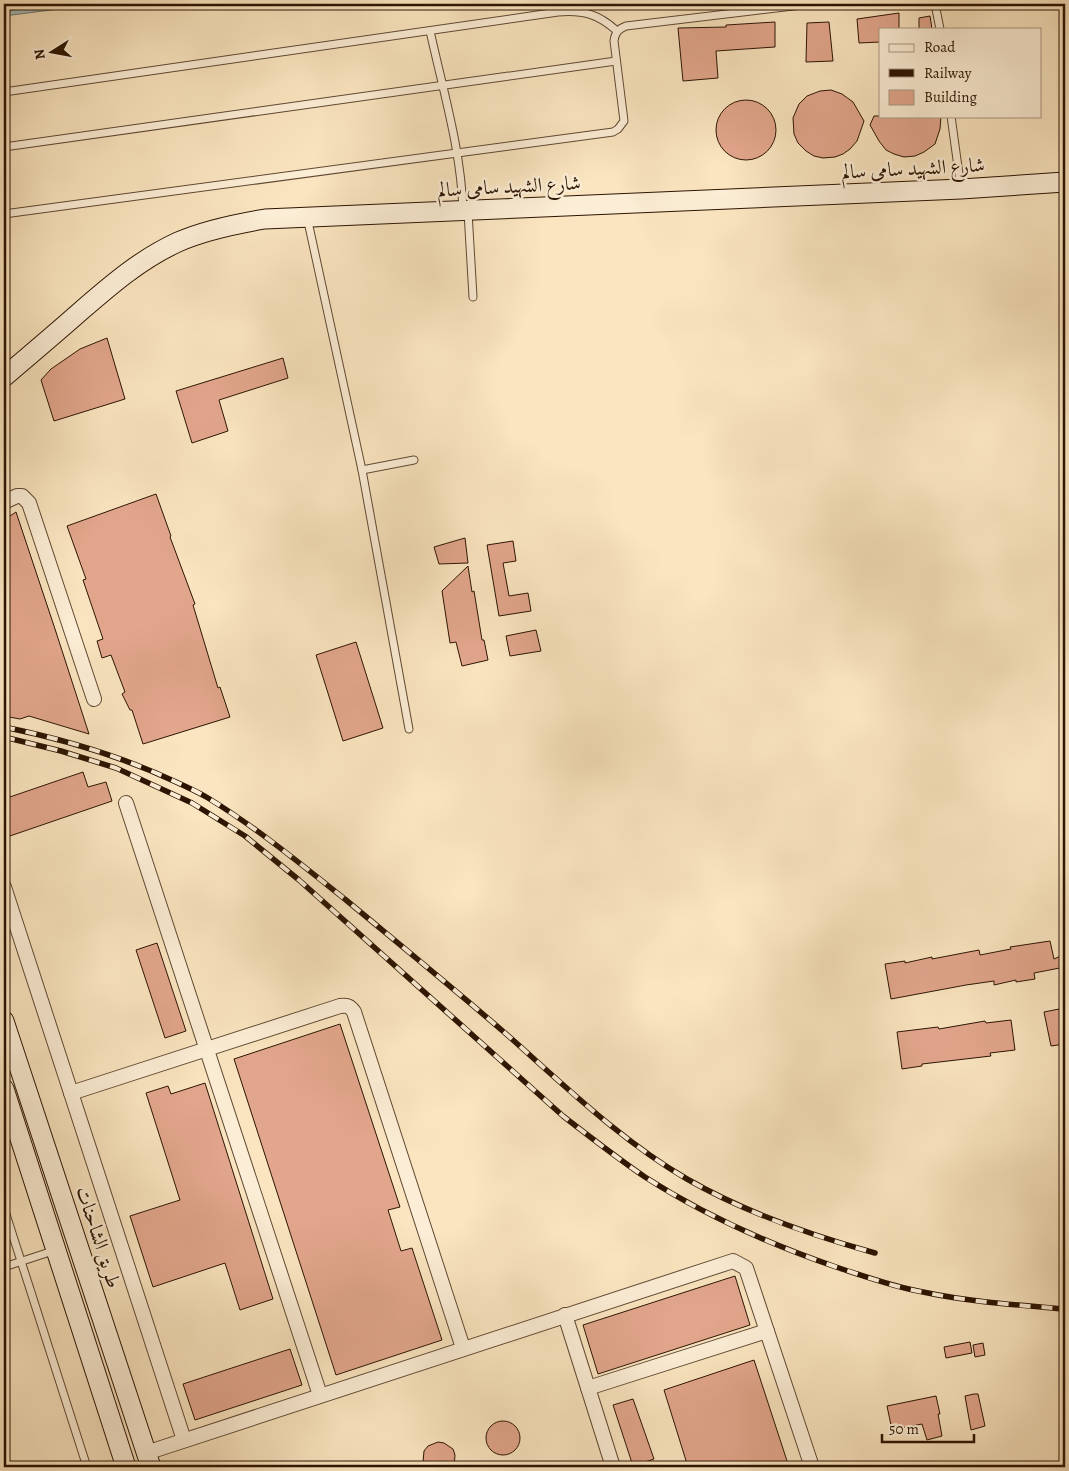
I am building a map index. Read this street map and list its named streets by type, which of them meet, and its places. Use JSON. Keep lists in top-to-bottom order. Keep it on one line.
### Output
{"streets":{"main road":["شارع الشهيد سامى سالم","طريق الشاحنات"]},"legend":["Road","Railway","Building"],"scale_bar":"50 m","north":"left"}
